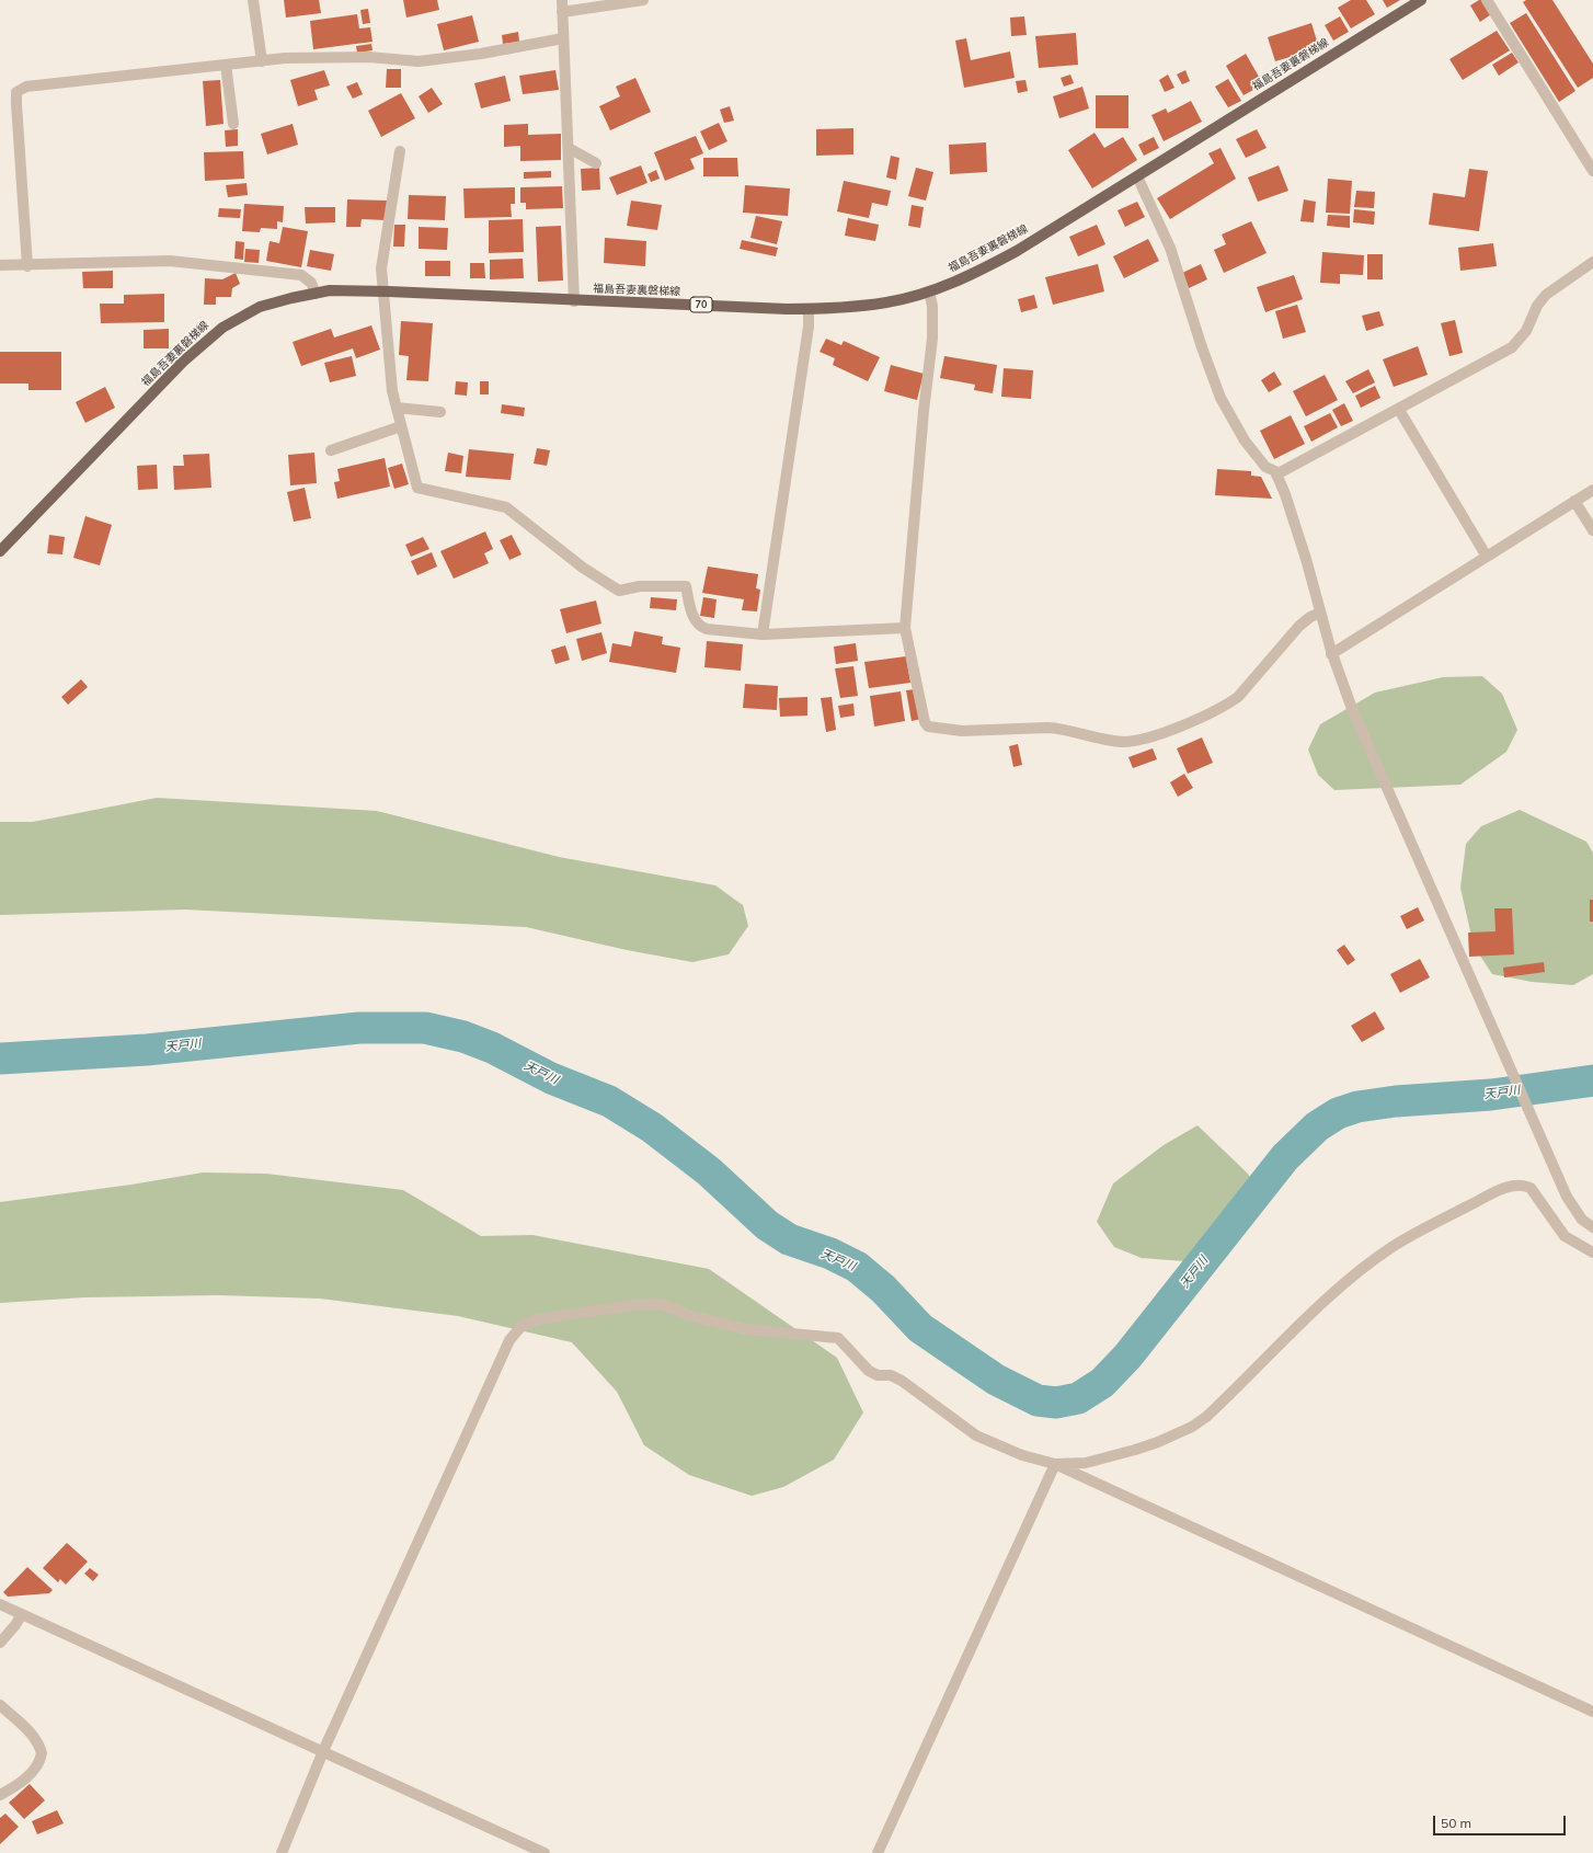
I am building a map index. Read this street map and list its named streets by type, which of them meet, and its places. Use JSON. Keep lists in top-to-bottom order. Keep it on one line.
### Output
{"streets":{"main road":["福島吾妻裏磐梯線","70"]},"water":["天戸川"],"scale_bar":"50 m"}
